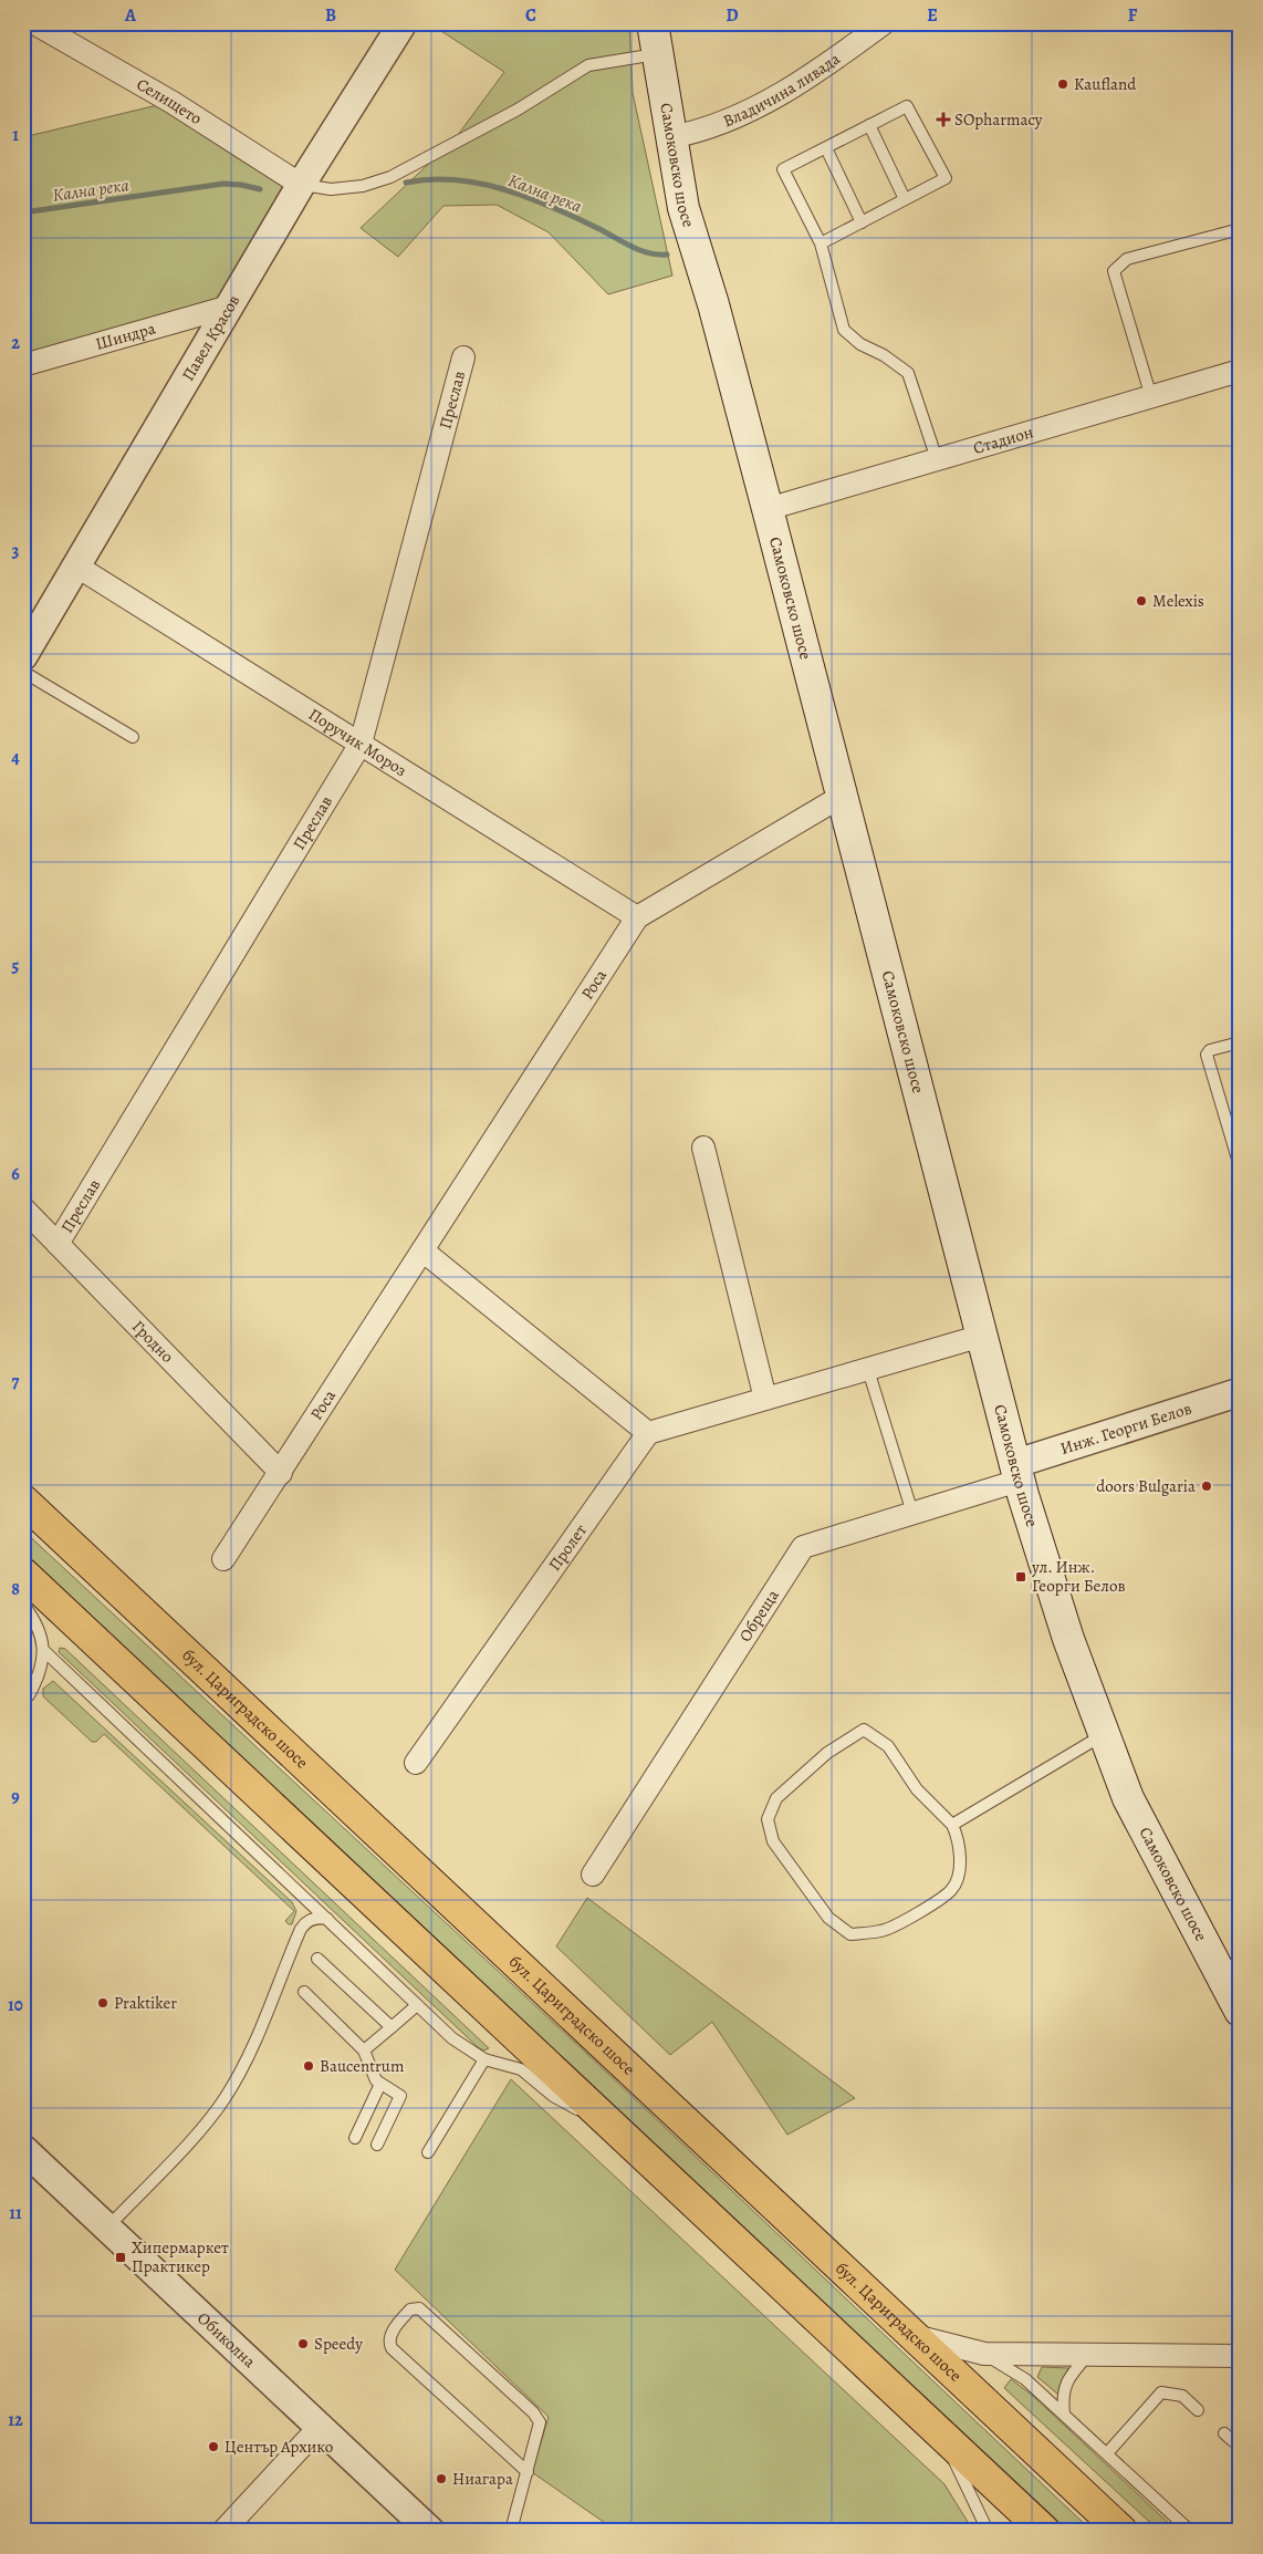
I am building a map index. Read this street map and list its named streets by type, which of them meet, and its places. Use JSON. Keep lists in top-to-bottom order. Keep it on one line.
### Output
{"streets":{"highway":["бул. Цариградско шосе"],"main road":["Самоковско шосе"],"street":["Владичина ливада","Селището","Шиндра","Павел Красов","Преслав","Стадион","Поручик Мороз","Роса","Гродно","Инж. Георги Белов","Пролет","Обреща","Обиколна"]},"crossings":[["Владичина ливада","Самоковско шосе"],["Селището","Павел Красов"],["Самоковско шосе","Стадион"],["Самоковско шосе","Роса"],["Самоковско шосе","Инж. Георги Белов"],["Самоковско шосе","Обреща"],["Шиндра","Павел Красов"],["Павел Красов","Поручик Мороз"],["Преслав","Поручик Мороз"],["Преслав","Гродно"],["Поручик Мороз","Роса"],["Роса","Гродно"],["Инж. Георги Белов","Обреща"]],"water":["Кална река"],"places":{"other":["Kaufland","Мelexis","doors Bulgaria","Praktiker","Baucentrum","Speedy","Център Архико","Ниагара"],"health":["SOpharmacy"],"transit":["ул. Инж. Георги Белов","Хипермаркет Практикер"]},"grid":{"columns":["A","B","C","D","E","F"],"rows":["1","2","3","4","5","6","7","8","9","10","11","12"]}}
